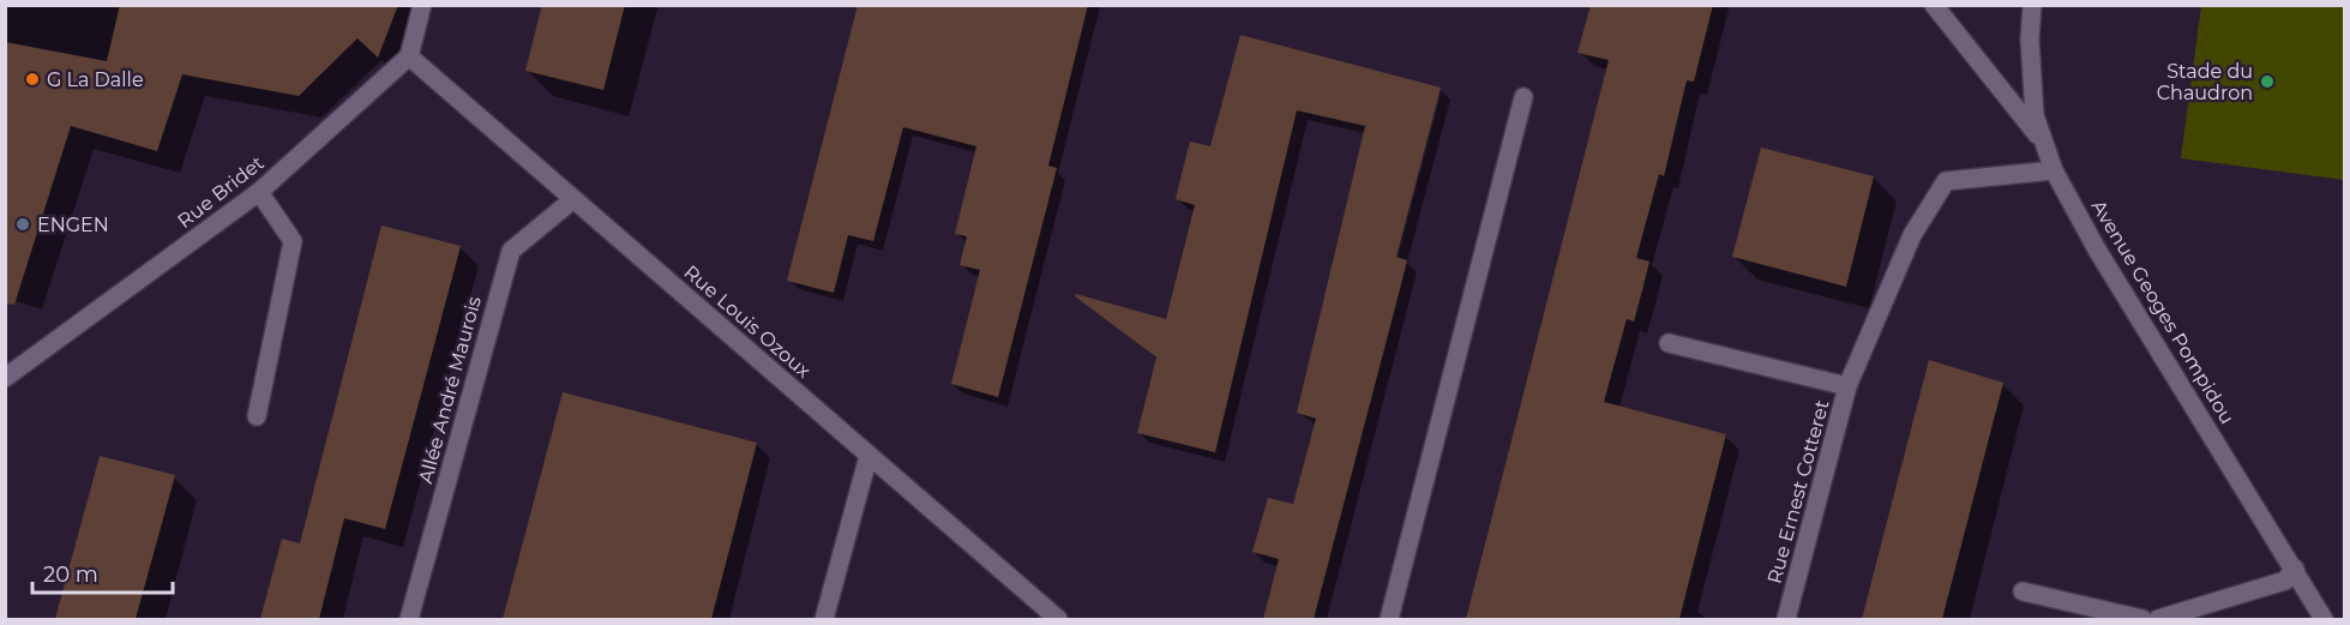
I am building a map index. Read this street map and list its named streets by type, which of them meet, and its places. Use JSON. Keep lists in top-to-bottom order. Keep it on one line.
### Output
{"streets":{"street":["Rue Bridet","Avenue Geoges Pompidou","Rue Louis Ozoux","Allée André Maurois","Rue Ernest Cotteret"]},"crossings":[["Rue Bridet","Rue Louis Ozoux"],["Rue Louis Ozoux","Allée André Maurois"]],"places":["G La Dalle","Stade du Chaudron","ENGEN"],"scale_bar":"20 m"}
